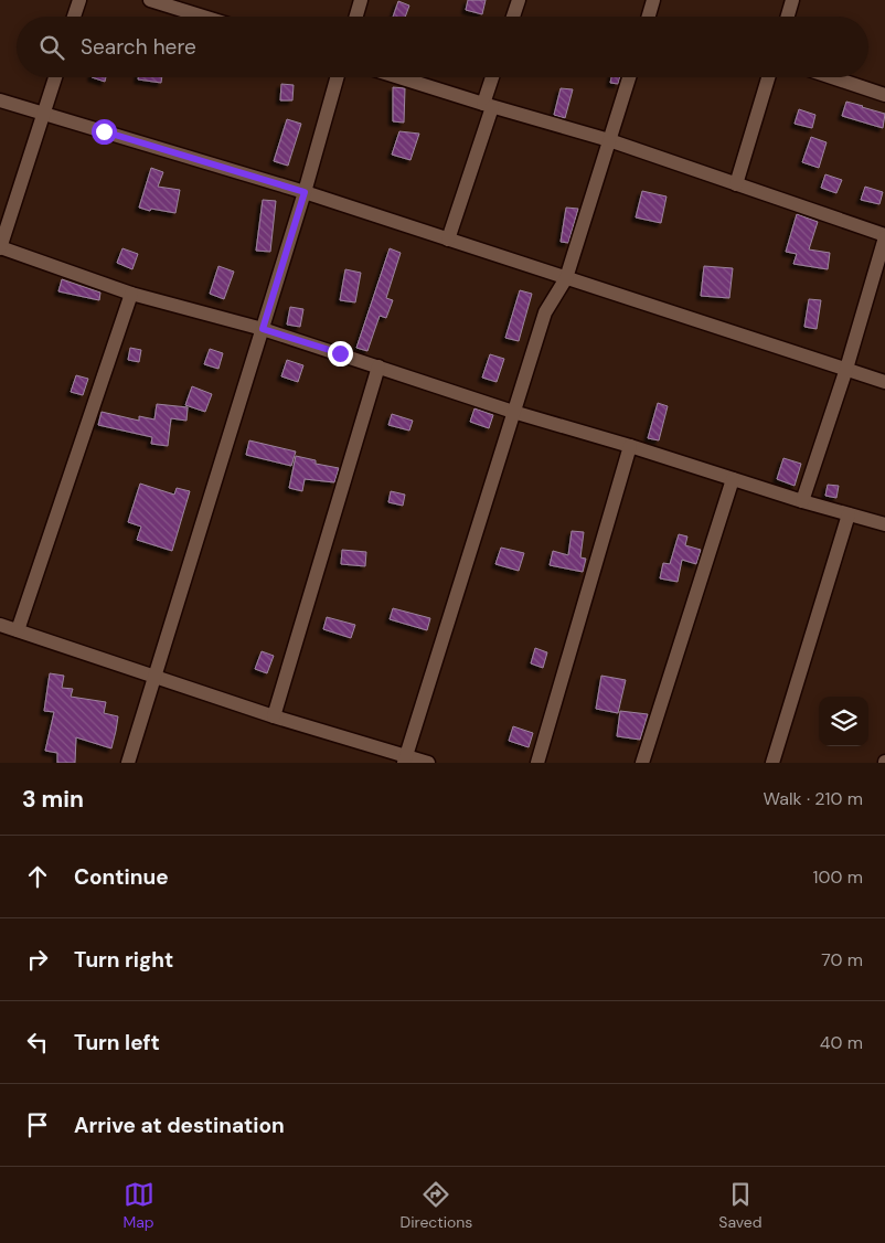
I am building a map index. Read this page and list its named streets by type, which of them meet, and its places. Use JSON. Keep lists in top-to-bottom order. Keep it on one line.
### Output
{"page":{"search":"Search here","heading":["3 min","Walk · 210 m"],"list":[["Continue","100 m"],["Turn right","70 m"],["Turn left","40 m"],"Arrive at destination"],"nav":["Map","Directions","Saved"]}}
